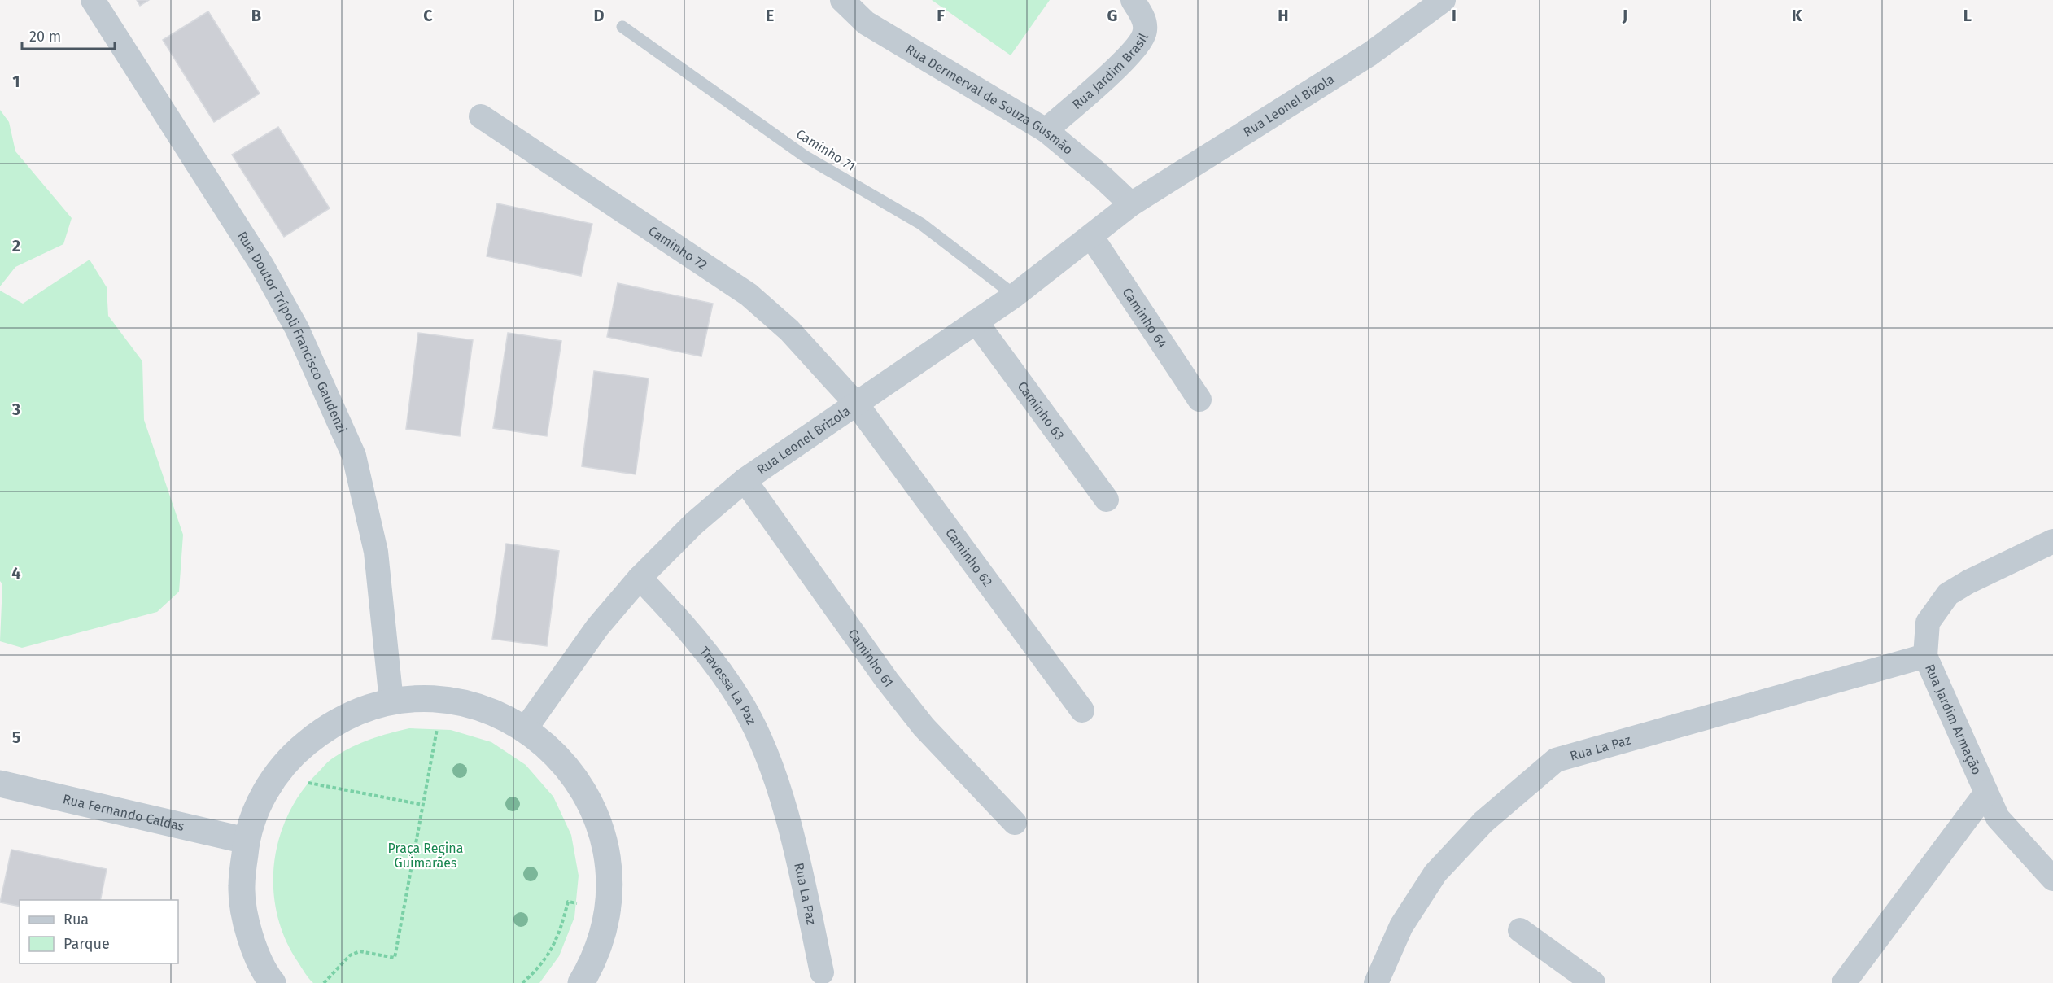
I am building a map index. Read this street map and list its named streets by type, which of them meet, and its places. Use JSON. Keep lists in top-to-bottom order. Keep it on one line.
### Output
{"streets":{"street":["Rua Jardim Brasil","Rua Dermerval de Souza Gusmão","Rua Leonel Bizola","Caminho 72","Caminho 64","Rua Doutor Trípoli Francisco Gaudenzi","Caminho 63","Rua Leonel Brizola","Caminho 62","Caminho 61","Travessa La Paz","Rua Jardim Armação","Rua La Paz","Rua Fernando Caldas"],"lane":["Caminho 71"]},"crossings":[["Rua Jardim Brasil","Rua Dermerval de Souza Gusmão"],["Rua Dermerval de Souza Gusmão","Rua Leonel Bizola"],["Rua Dermerval de Souza Gusmão","Rua Leonel Brizola"],["Rua Leonel Bizola","Rua Leonel Brizola"],["Caminho 71","Rua Leonel Brizola"],["Caminho 72","Rua Leonel Brizola"],["Caminho 72","Caminho 62"],["Caminho 64","Rua Leonel Brizola"],["Caminho 63","Rua Leonel Brizola"],["Rua Leonel Brizola","Caminho 62"],["Rua Leonel Brizola","Caminho 61"],["Rua Leonel Brizola","Travessa La Paz"],["Travessa La Paz","Rua La Paz"],["Rua Jardim Armação","Rua La Paz"]],"parks":["Praça Regina Guimarães"],"legend":["Rua","Parque"],"scale_bar":"20 m","grid":{"columns":["B","C","D","E","F","G","H","I","J","K","L"],"rows":["1","2","3","4","5"]}}
